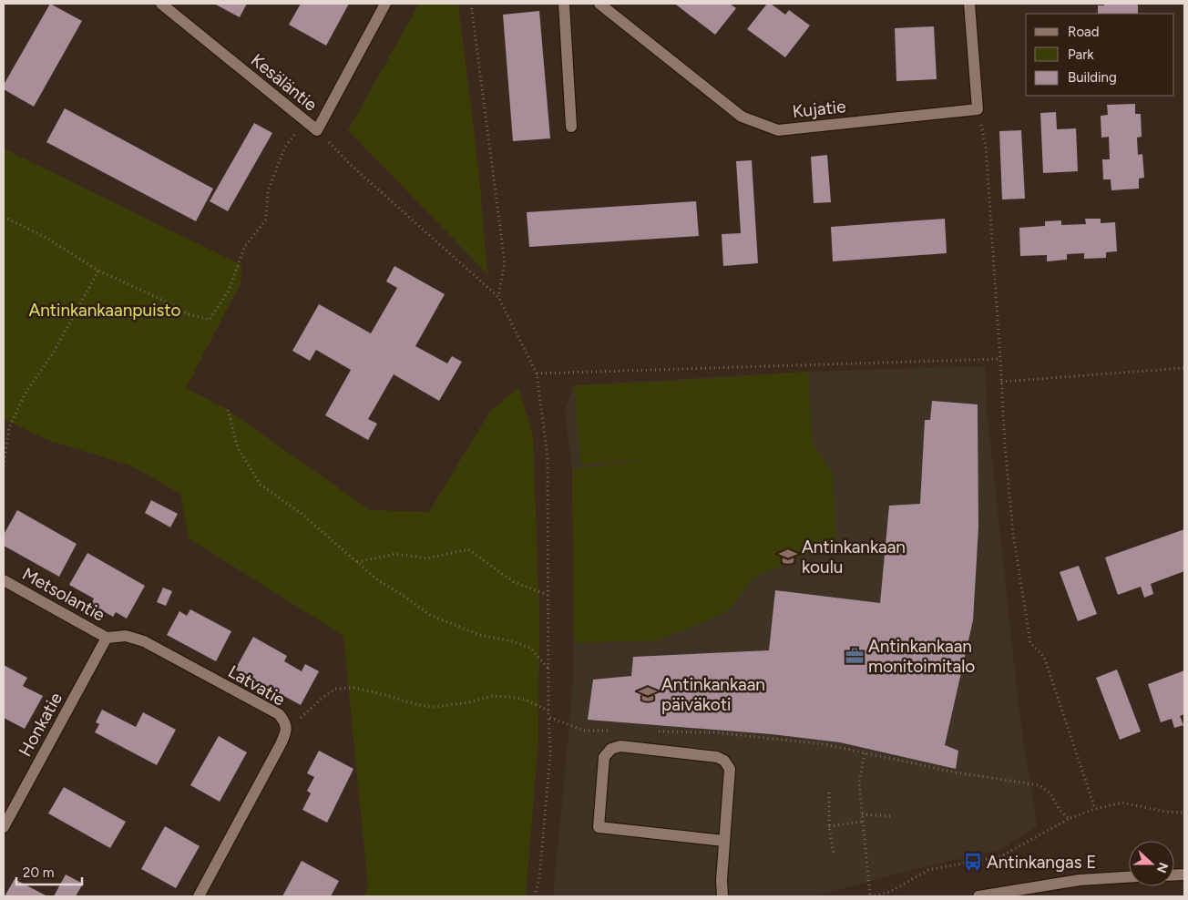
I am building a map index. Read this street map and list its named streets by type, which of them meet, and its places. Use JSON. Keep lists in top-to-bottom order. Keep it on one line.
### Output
{"streets":{"street":["Kesäläntie","Kujatie","Metsolantie","Latvatie","Honkatie"]},"crossings":[["Metsolantie","Latvatie"],["Metsolantie","Honkatie"],["Latvatie","Honkatie"]],"parks":["Antinkankaanpuisto"],"places":{"school or university":["Antinkankaan koulu","Antinkankaan päiväkoti"],"office":["Antinkankaan monitoimitalo"],"bus stop":["Antinkangas E"]},"legend":["Road","Park","Building"],"scale_bar":"20 m","north":"right"}
